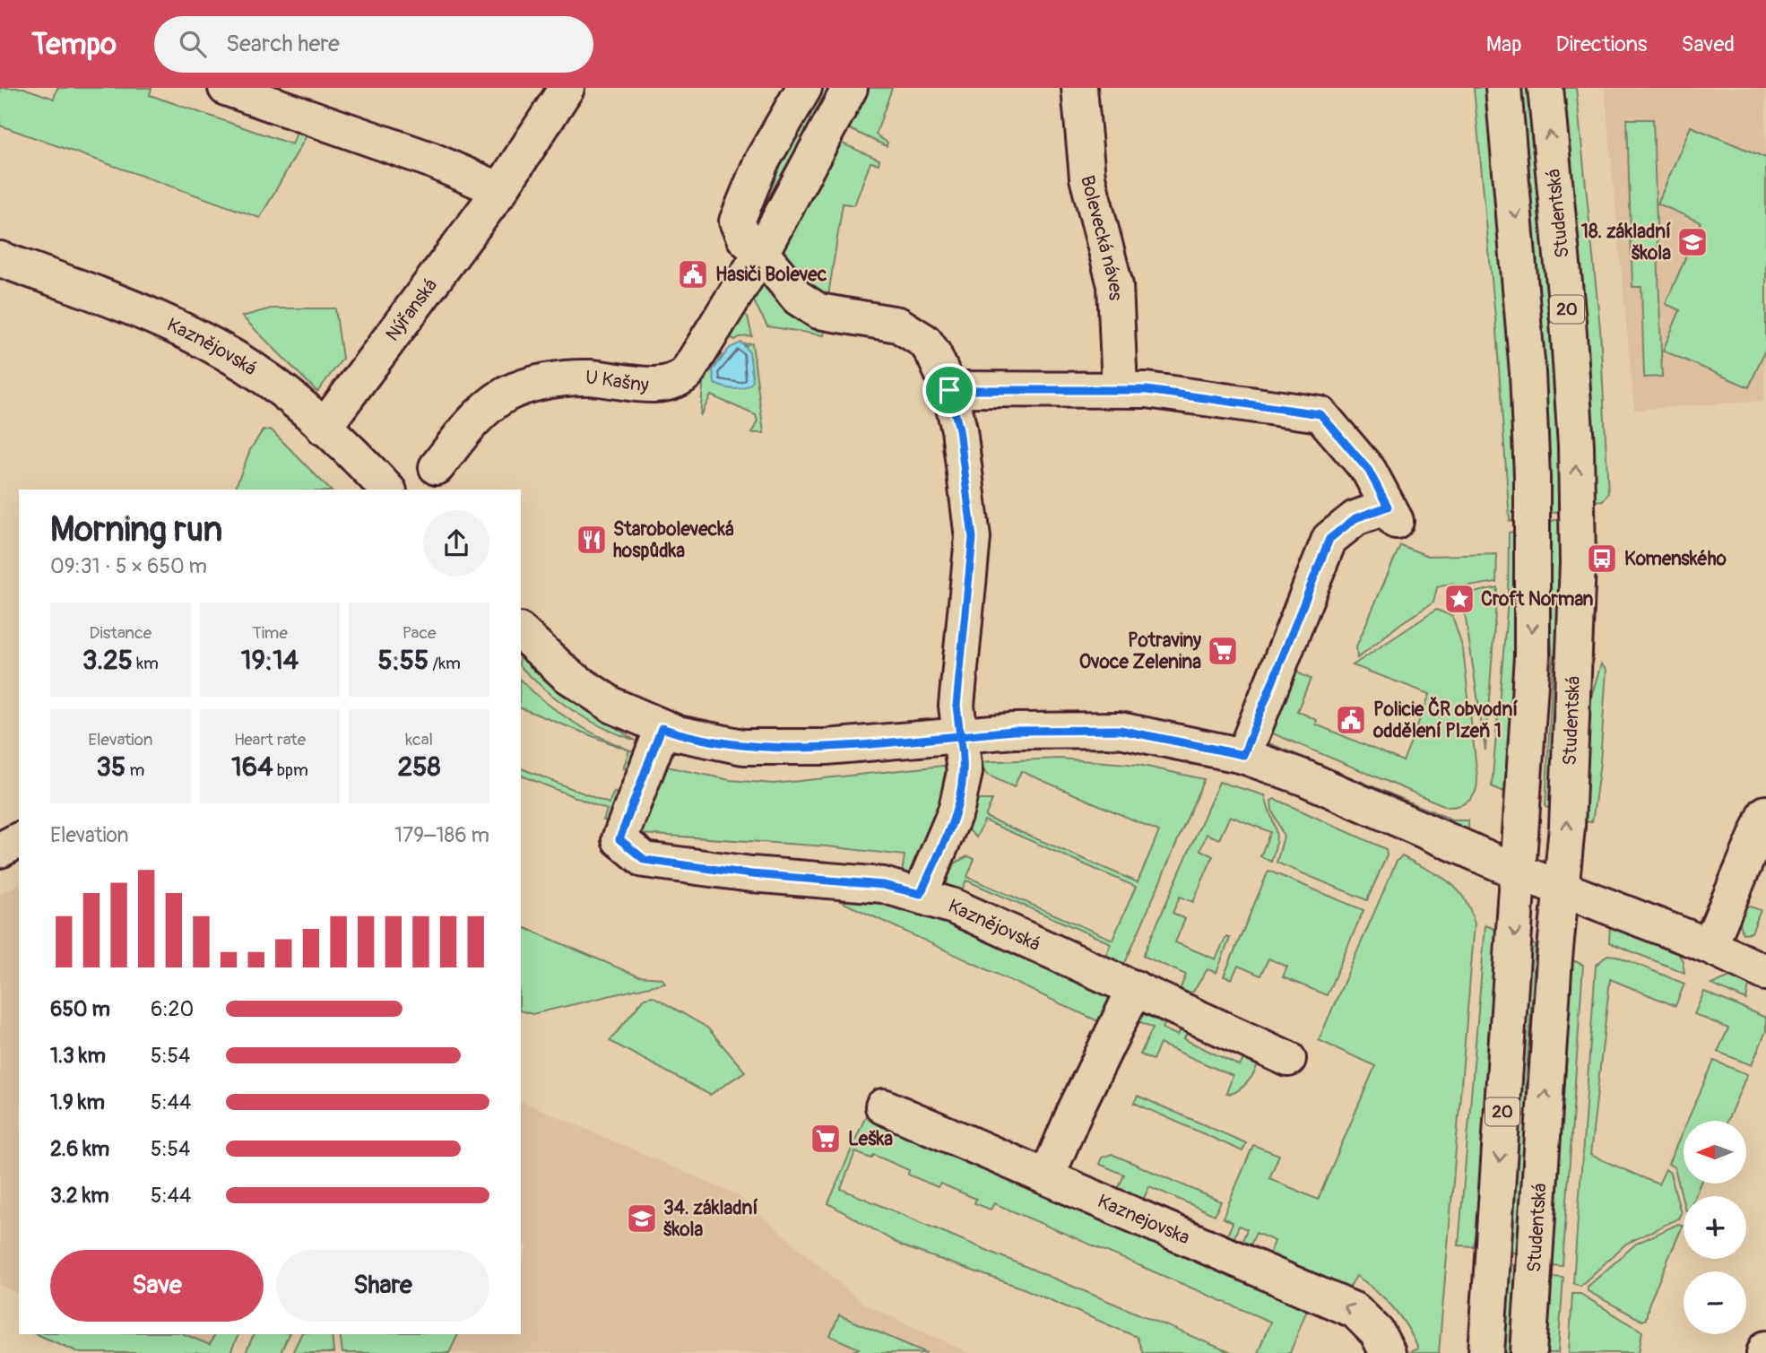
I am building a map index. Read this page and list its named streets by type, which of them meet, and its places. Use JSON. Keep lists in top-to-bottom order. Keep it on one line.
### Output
{"streets":{"street":["Studentská","Bolevecká náves","Nýřanská","20","Kaznějovská","U Kašny","Kaznejovska"]},"crossings":[["Nýřanská","Kaznějovská"]],"one_way":["Kaznejovska"],"places":{"school or university":["18. základní škola","34. základní škola"],"public building":["Hasiči Bolevec","Policie ČR obvodní oddělení Plzeň 1"],"restaurant":["Starobolevecká hospůdka"],"bus stop":["Komenského"],"place":["Croft Norman"],"supermarket":["Potraviny Ovoce Zelenina","Leška"]},"north":"left","page":{"header":"Tempo","search":"Search here","nav":["Map","Directions","Saved"],"heading":["Morning run","09:31 · 5 × 650 m"],"stats":[["Distance","3.25 km"],["Time","19:14"],["Pace","5:55 /km"],["Elevation","35 m"],["Heart rate","164 bpm"],["kcal","258"]],"chart":["Elevation","179–186 m"],"list":[{"name":"650 m","note":"6:20"},{"name":"1.3 km","note":"5:54"},{"name":"1.9 km","note":"5:44"},{"name":"2.6 km","note":"5:54"},{"name":"3.2 km","note":"5:44"}],"map_buttons":["+","−"],"buttons":["Save","Share"]}}
